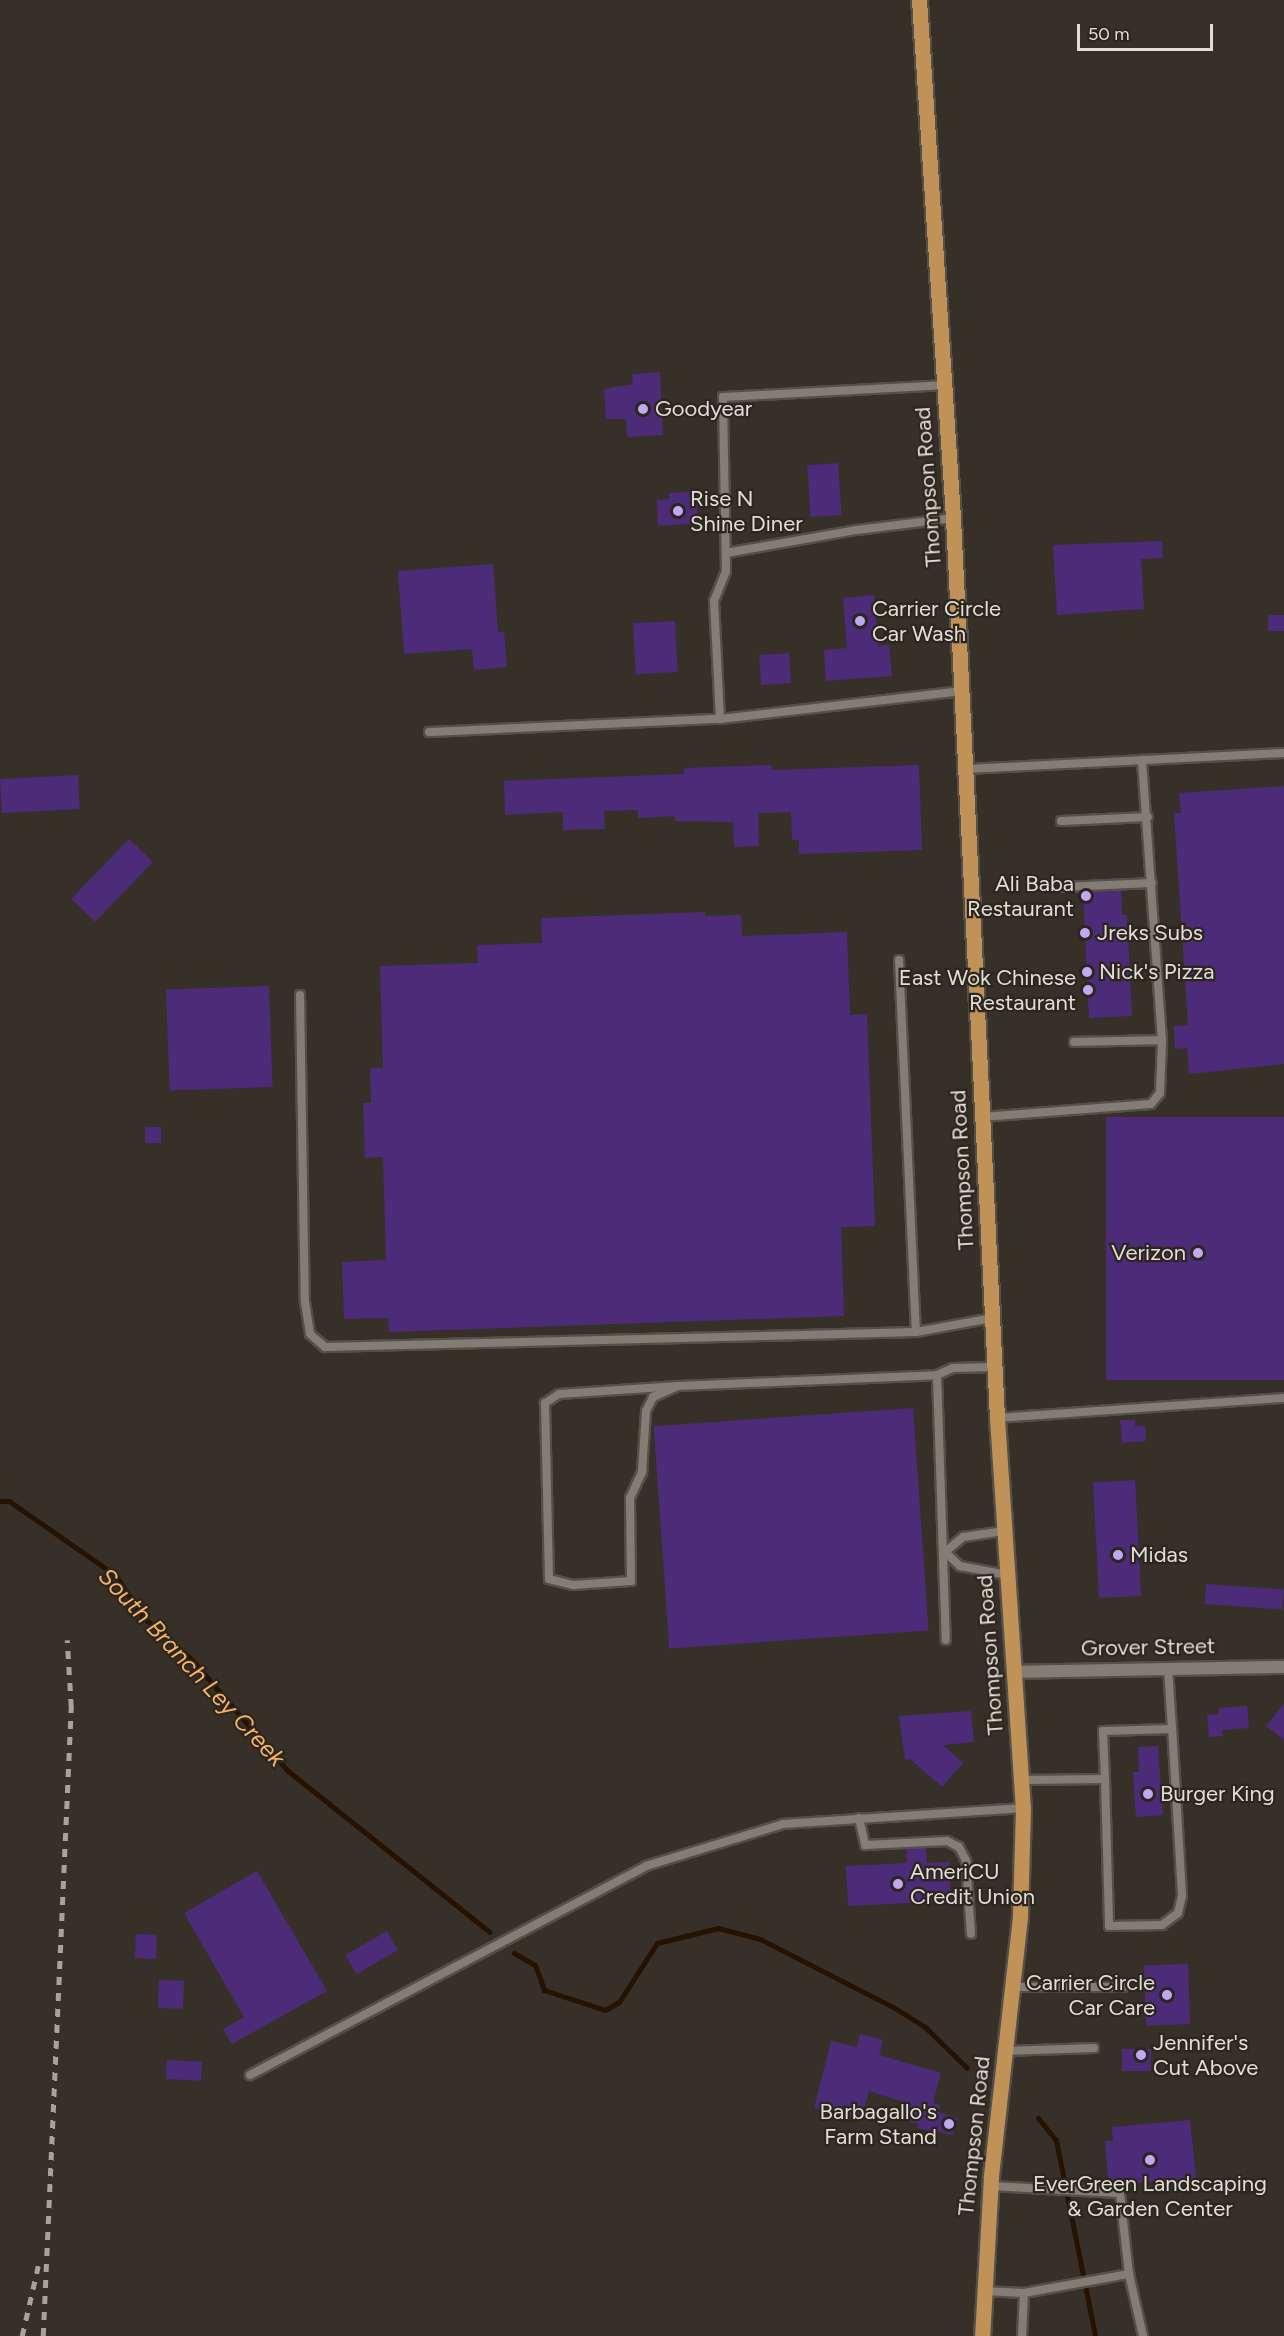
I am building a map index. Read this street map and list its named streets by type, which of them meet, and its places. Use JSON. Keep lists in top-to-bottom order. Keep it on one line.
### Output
{"streets":{"main road":["Thompson Road"],"street":["Grover Street"]},"crossings":[["Thompson Road","Grover Street"]],"water":["South Branch Ley Creek"],"places":["Goodyear","Rise N Shine Diner","Carrier Circle Car Wash","Ali Baba Restaurant","Jreks Subs","Nick's Pizza","East Wok Chinese Restaurant","Verizon","Midas","Burger King","AmeriCU Credit Union","Carrier Circle Car Care","Jennifer's Cut Above","Barbagallo's Farm Stand","EverGreen Landscaping & Garden Center"],"scale_bar":"50 m"}
